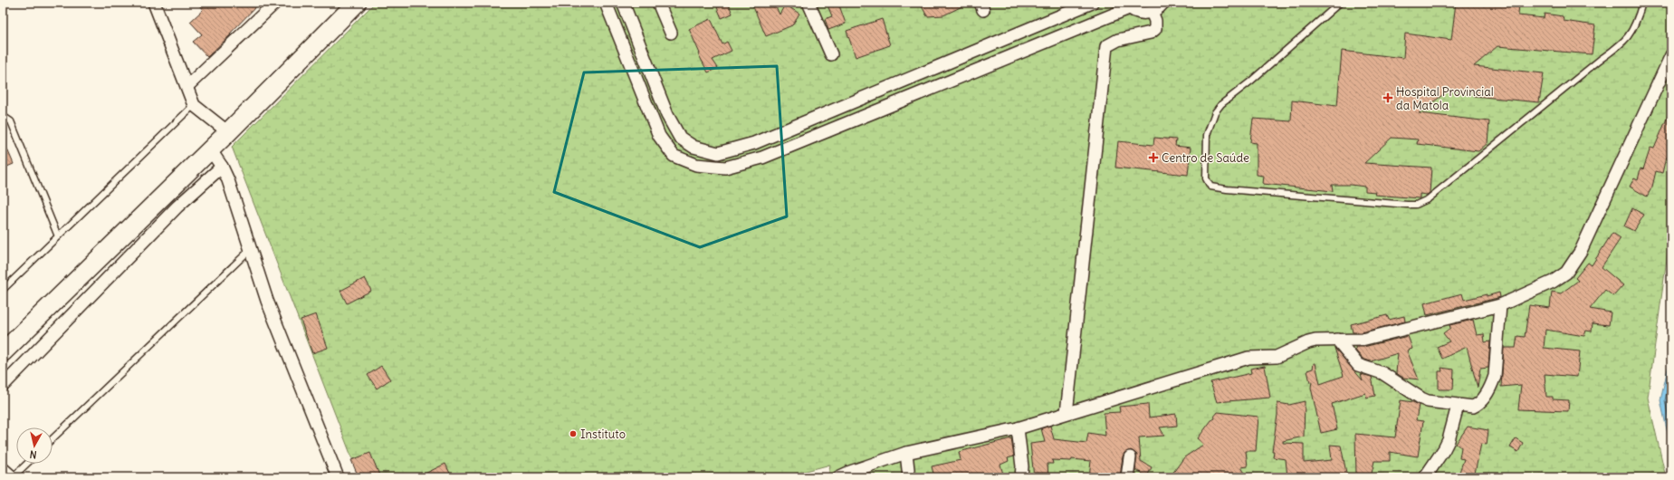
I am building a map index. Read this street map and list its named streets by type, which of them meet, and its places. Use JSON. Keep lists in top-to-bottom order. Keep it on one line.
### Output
{"places":{"health":["Hospital Provincial da Matola","Centro de Saúde"],"other":["Instituto"]},"north":"bottom"}
